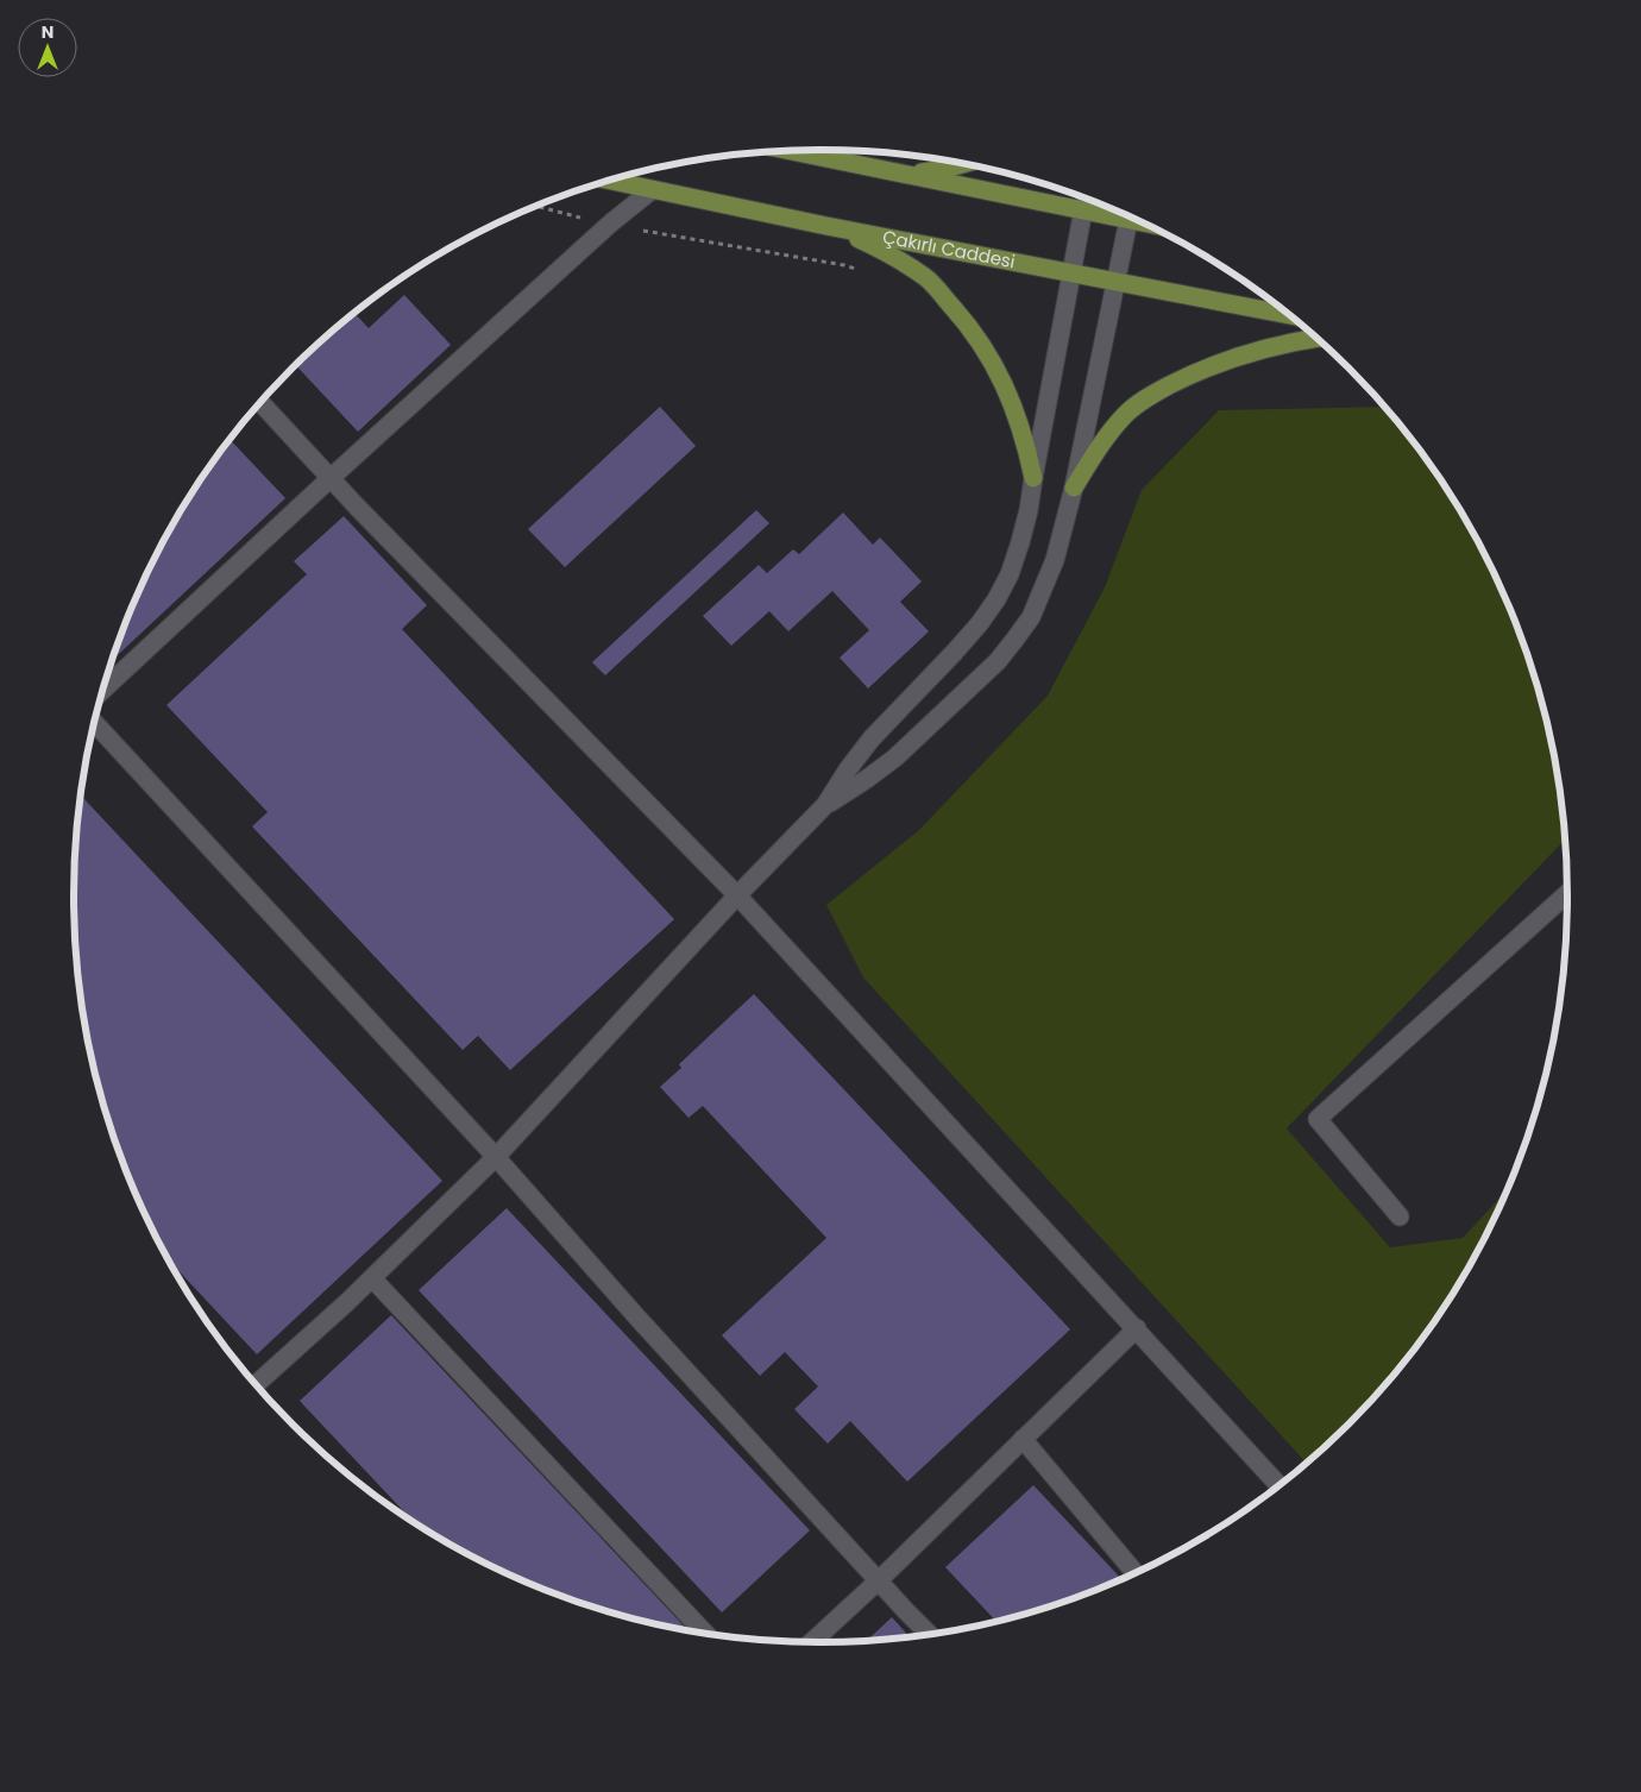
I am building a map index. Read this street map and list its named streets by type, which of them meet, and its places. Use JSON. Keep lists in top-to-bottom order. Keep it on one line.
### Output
{"streets":{"main road":["Çakırlı Caddesi"]},"north":"top"}
